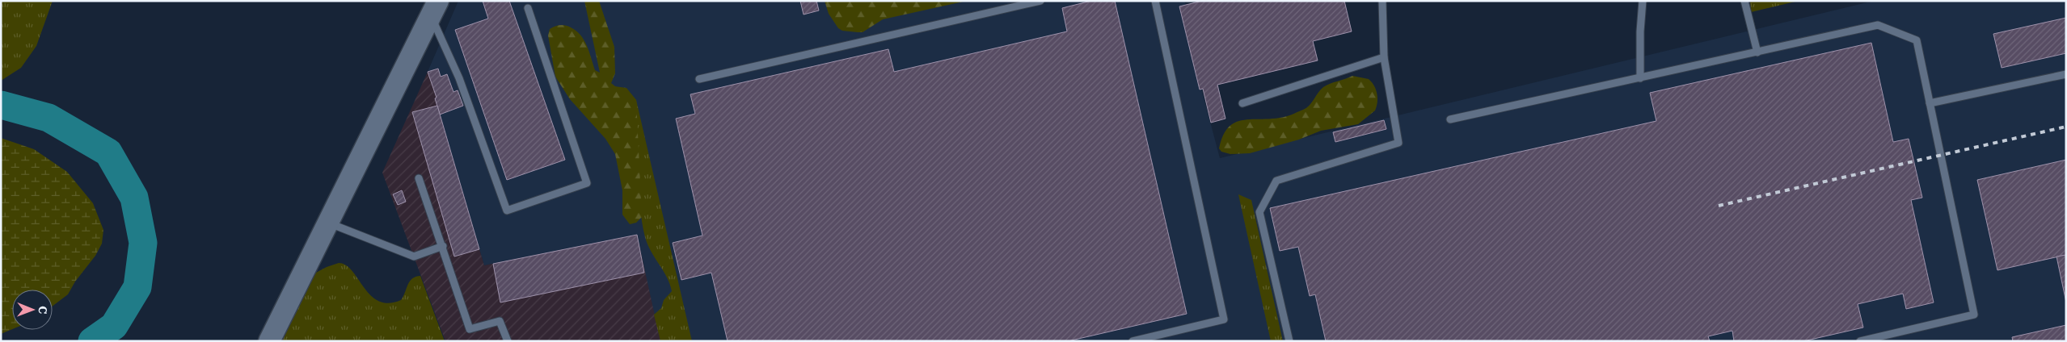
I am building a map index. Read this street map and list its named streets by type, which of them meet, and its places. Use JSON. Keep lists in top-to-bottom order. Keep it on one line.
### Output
{"north":"right"}
